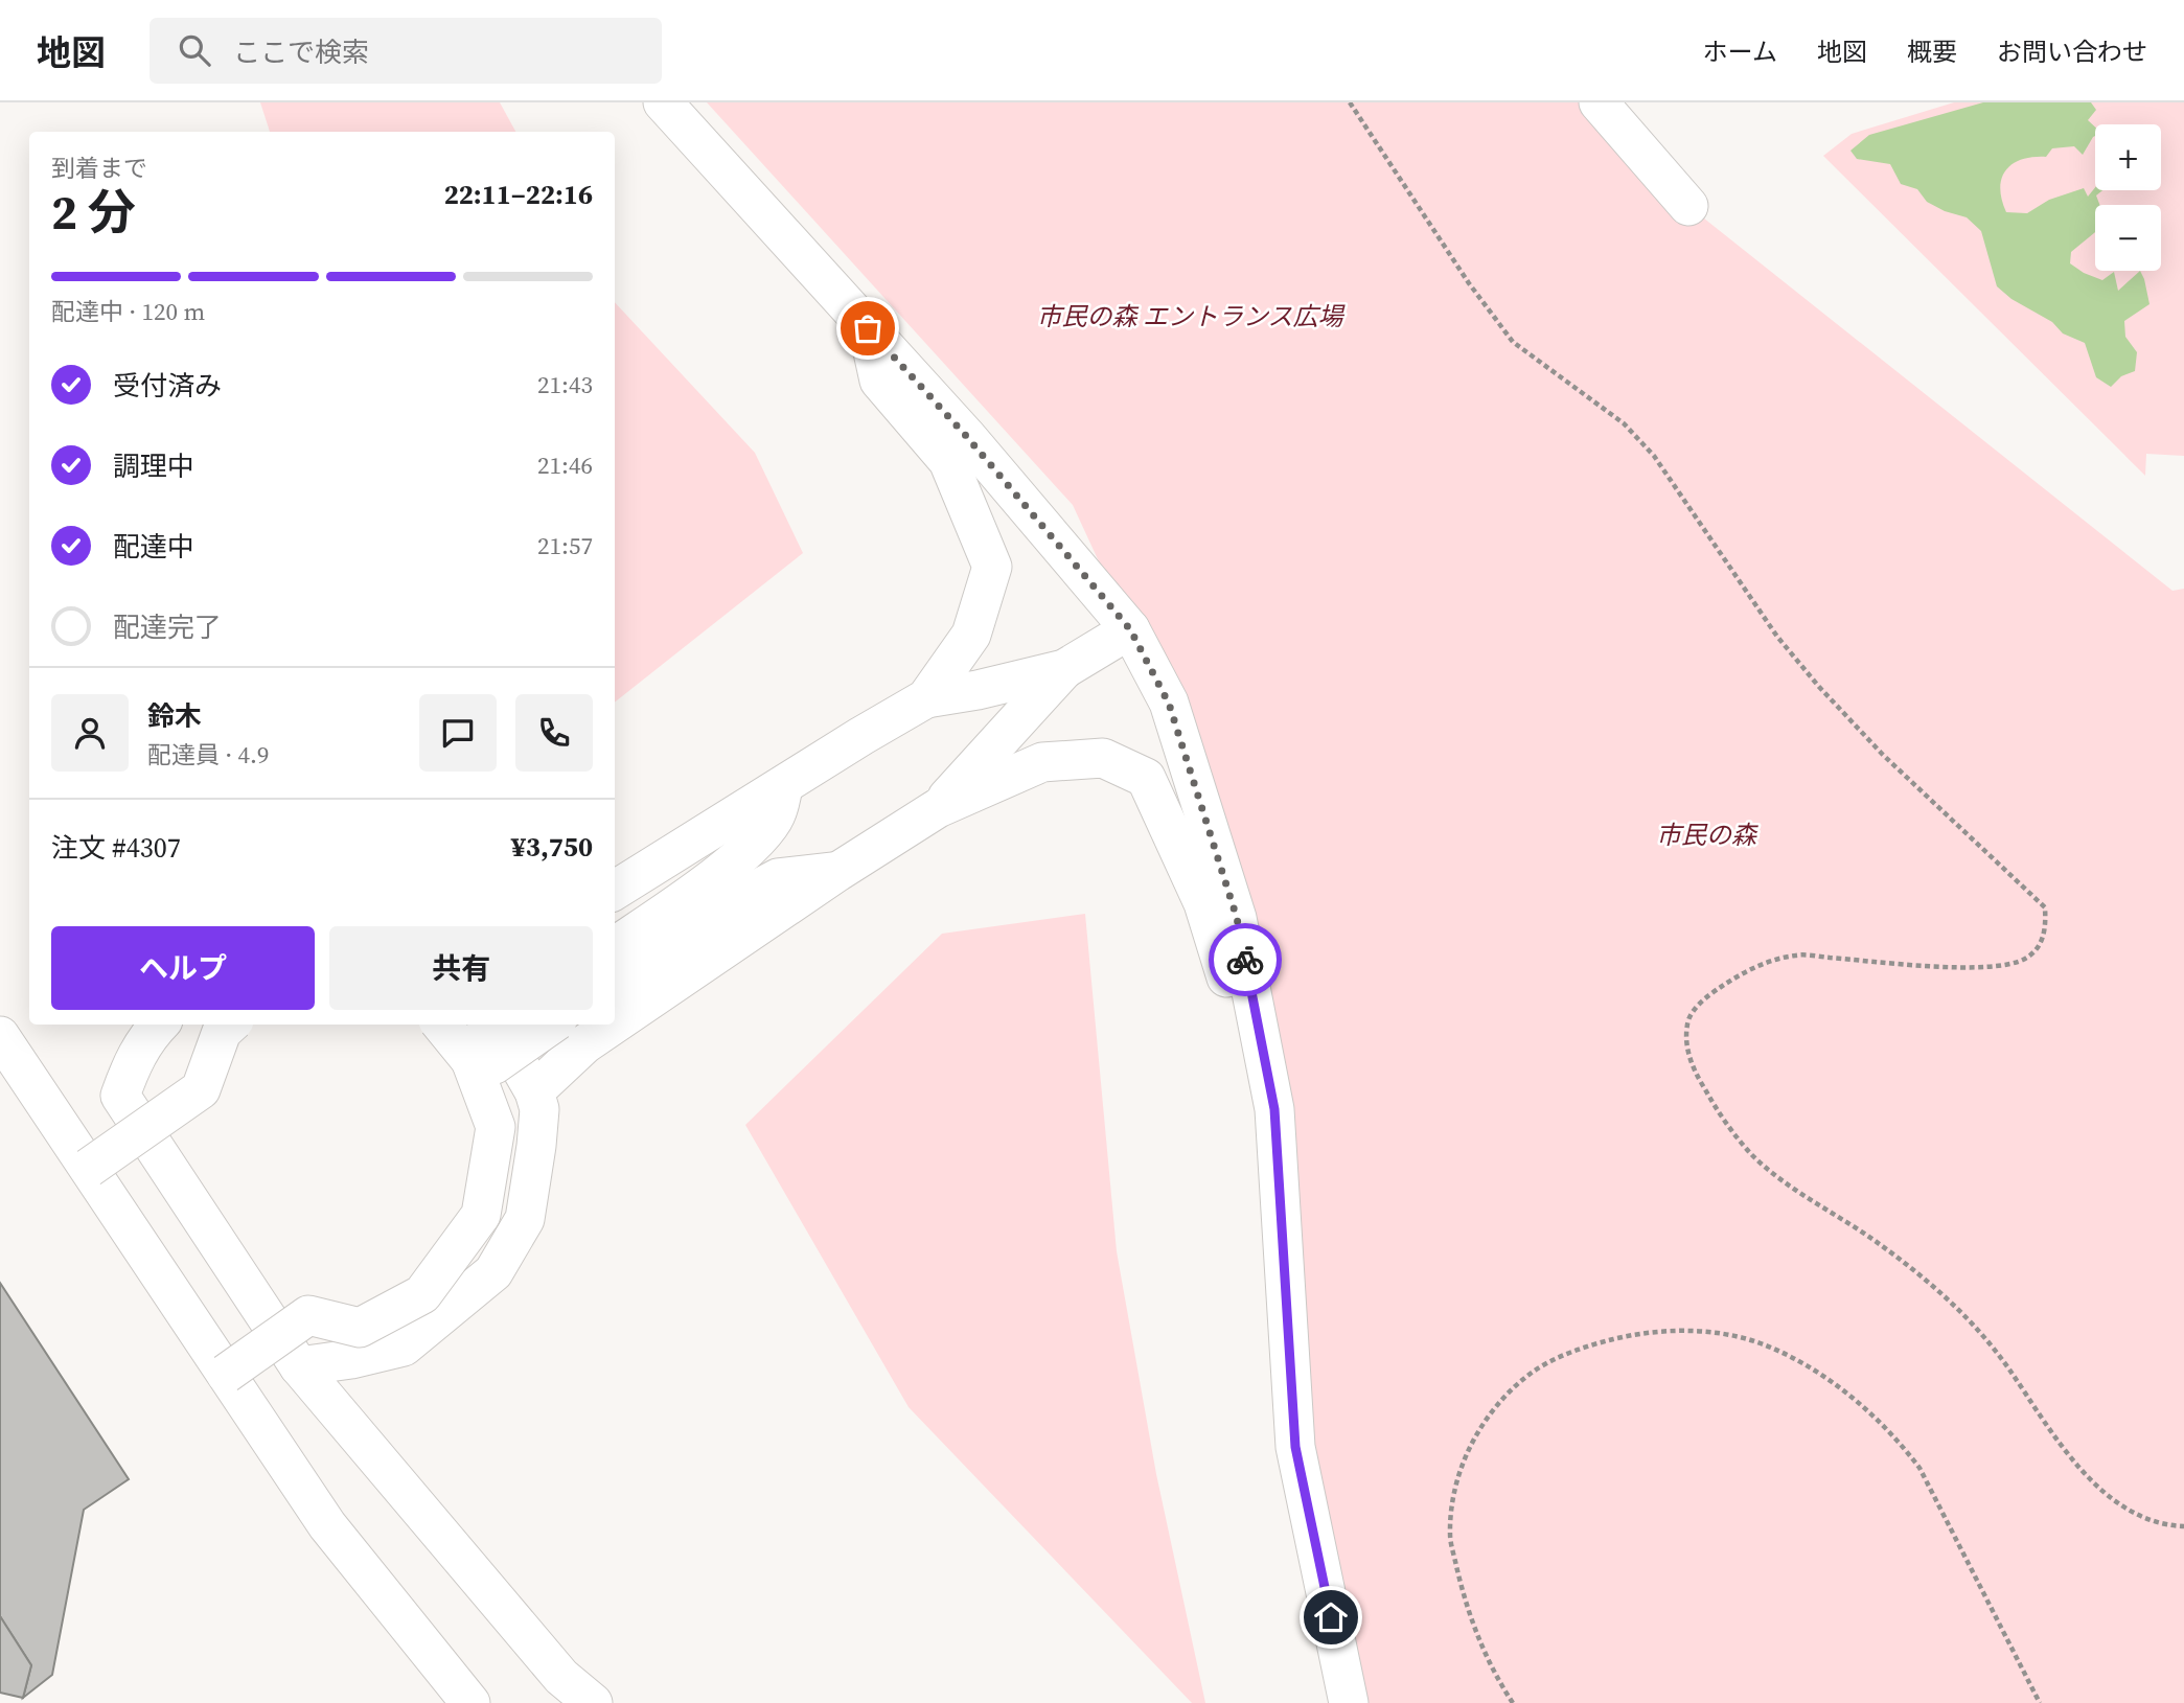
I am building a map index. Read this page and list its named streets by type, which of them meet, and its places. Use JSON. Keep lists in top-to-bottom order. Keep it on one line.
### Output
{"parks":["市民の森 エントランス広場","市民の森"],"page":{"header":"地図","search":"ここで検索","nav":["ホーム","地図","概要","お問い合わせ"],"map_buttons":["+","−"],"heading":["2 分","到着まで","22:11–22:16"],"panel":["鈴木","配達員 · 4.9","注文 #4307","¥3,750"],"bar":"配達中 · 120 m","list":[["受付済み","21:43"],["調理中","21:46"],["配達中","21:57"],"配達完了"],"buttons":["ヘルプ","共有"]}}
